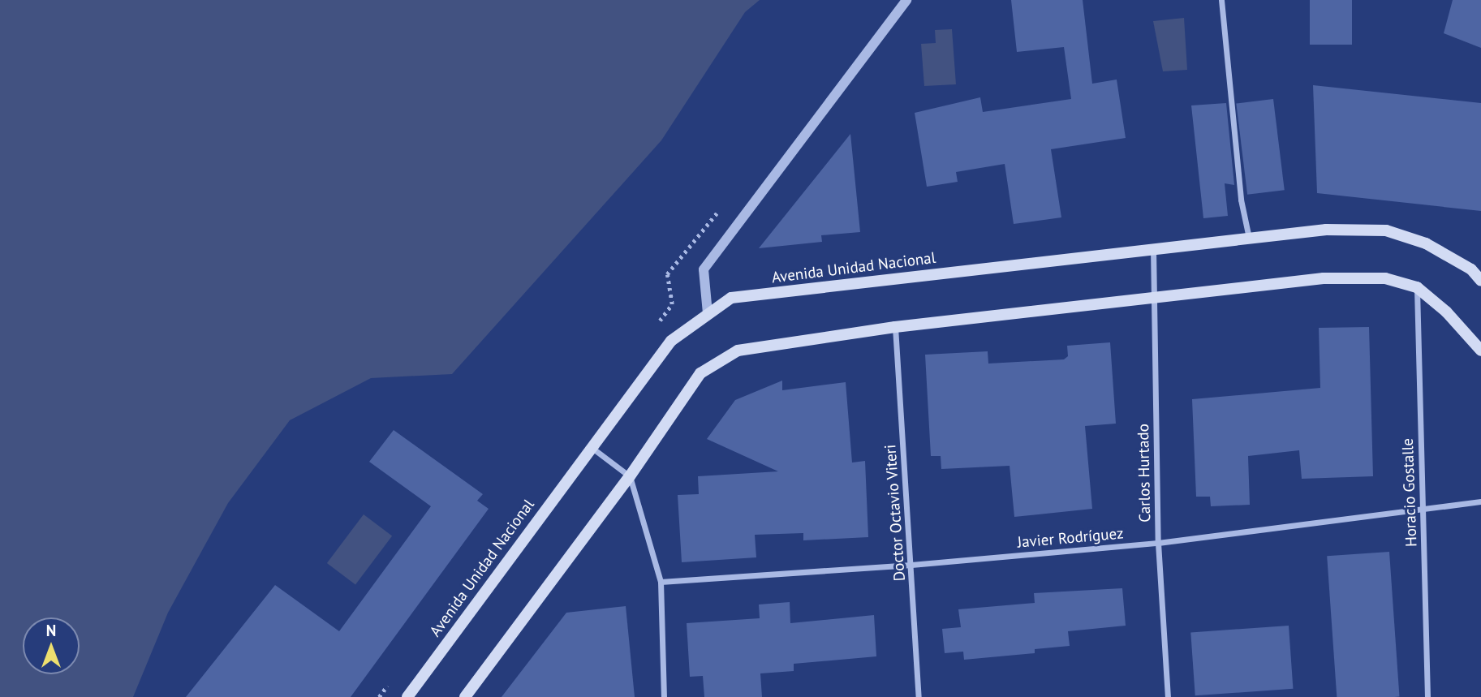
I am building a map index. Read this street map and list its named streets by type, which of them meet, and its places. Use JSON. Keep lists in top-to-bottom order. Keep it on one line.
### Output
{"streets":{"main road":["Avenida Unidad Nacional"],"street":["Carlos Hurtado","Horacio Gostalle","Doctor Octavio Viteri","Javier Rodríguez"]},"crossings":[["Avenida Unidad Nacional","Carlos Hurtado"],["Carlos Hurtado","Javier Rodríguez"],["Horacio Gostalle","Javier Rodríguez"],["Doctor Octavio Viteri","Javier Rodríguez"]],"north":"top"}
